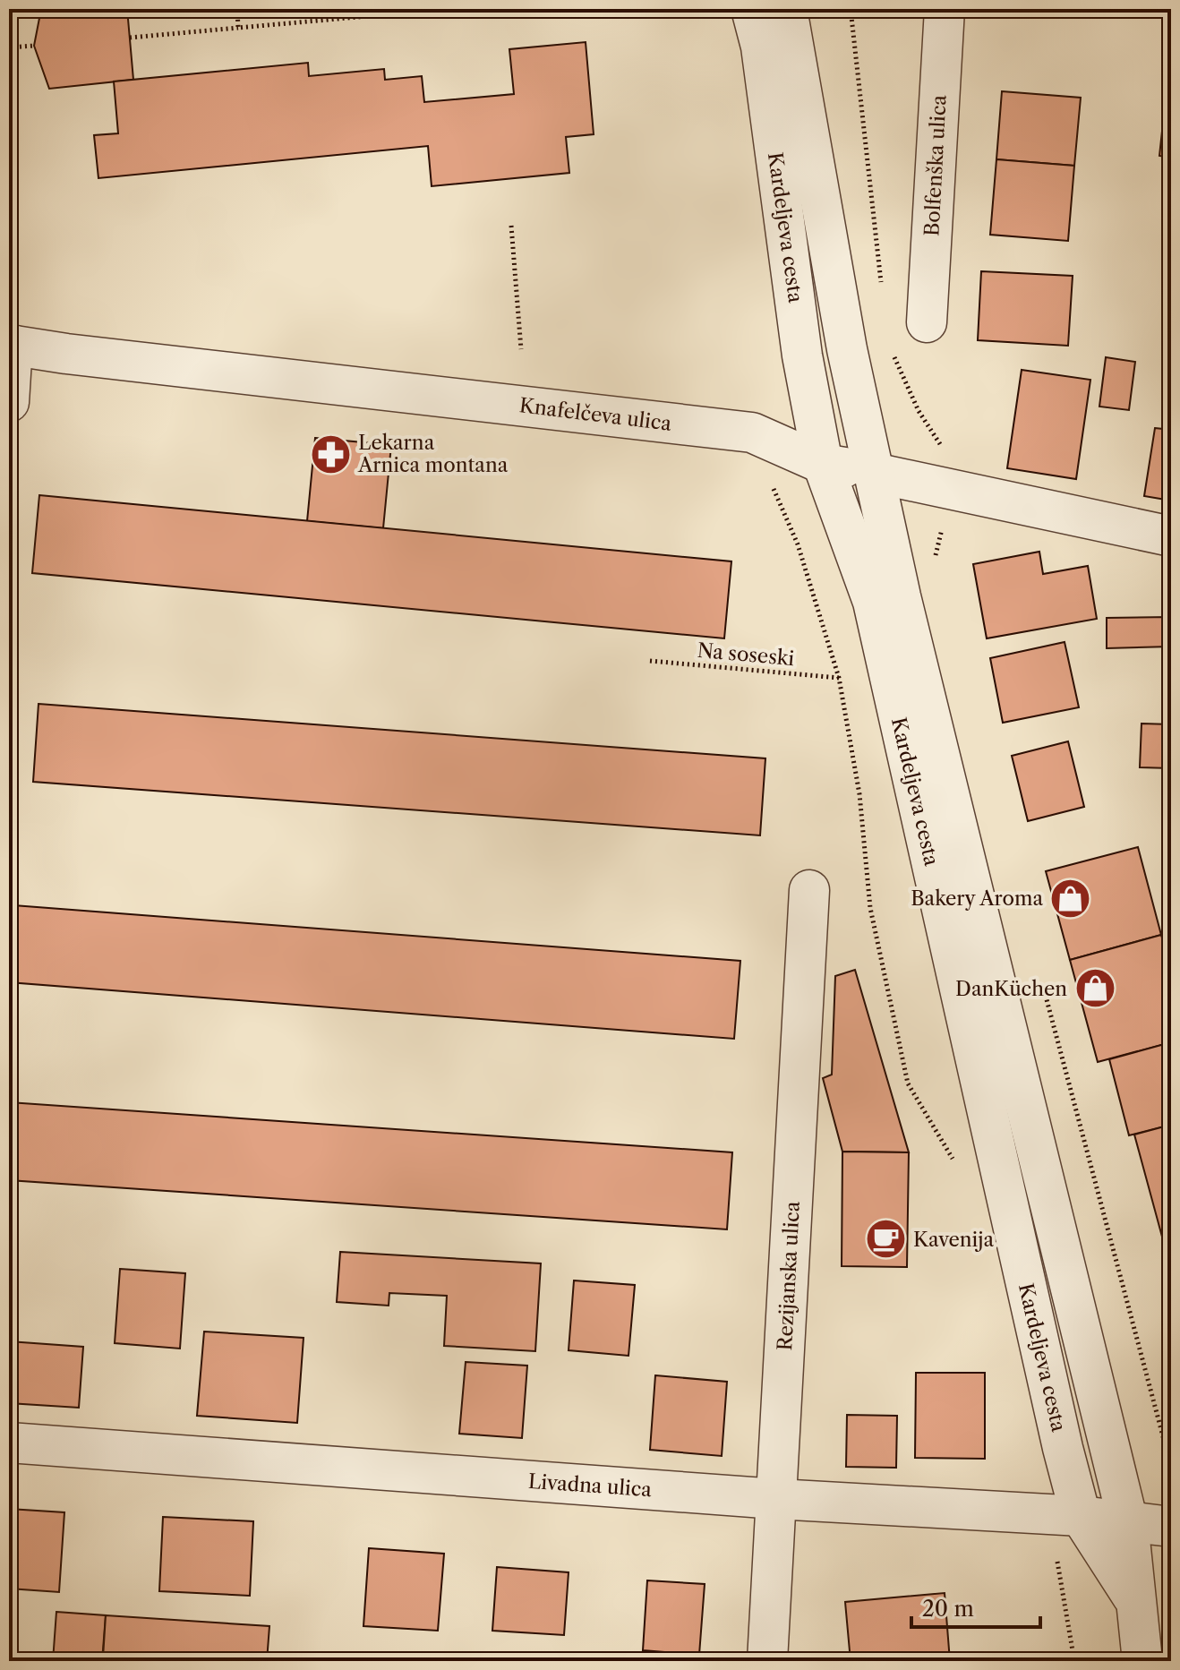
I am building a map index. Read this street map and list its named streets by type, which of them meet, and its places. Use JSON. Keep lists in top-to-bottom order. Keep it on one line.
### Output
{"streets":{"street":["Bolfenška ulica","Kardeljeva cesta","Knafelčeva ulica","Rezijanska ulica","Livadna ulica"],"path":["Na soseski"]},"crossings":[["Kardeljeva cesta","Knafelčeva ulica"],["Kardeljeva cesta","Livadna ulica"],["Rezijanska ulica","Livadna ulica"]],"places":{"pharmacy":["Lekarna Arnica montana"],"shop":["Bakery Aroma","DanKüchen"],"cafe":["Kavenija"]},"scale_bar":"20 m"}
